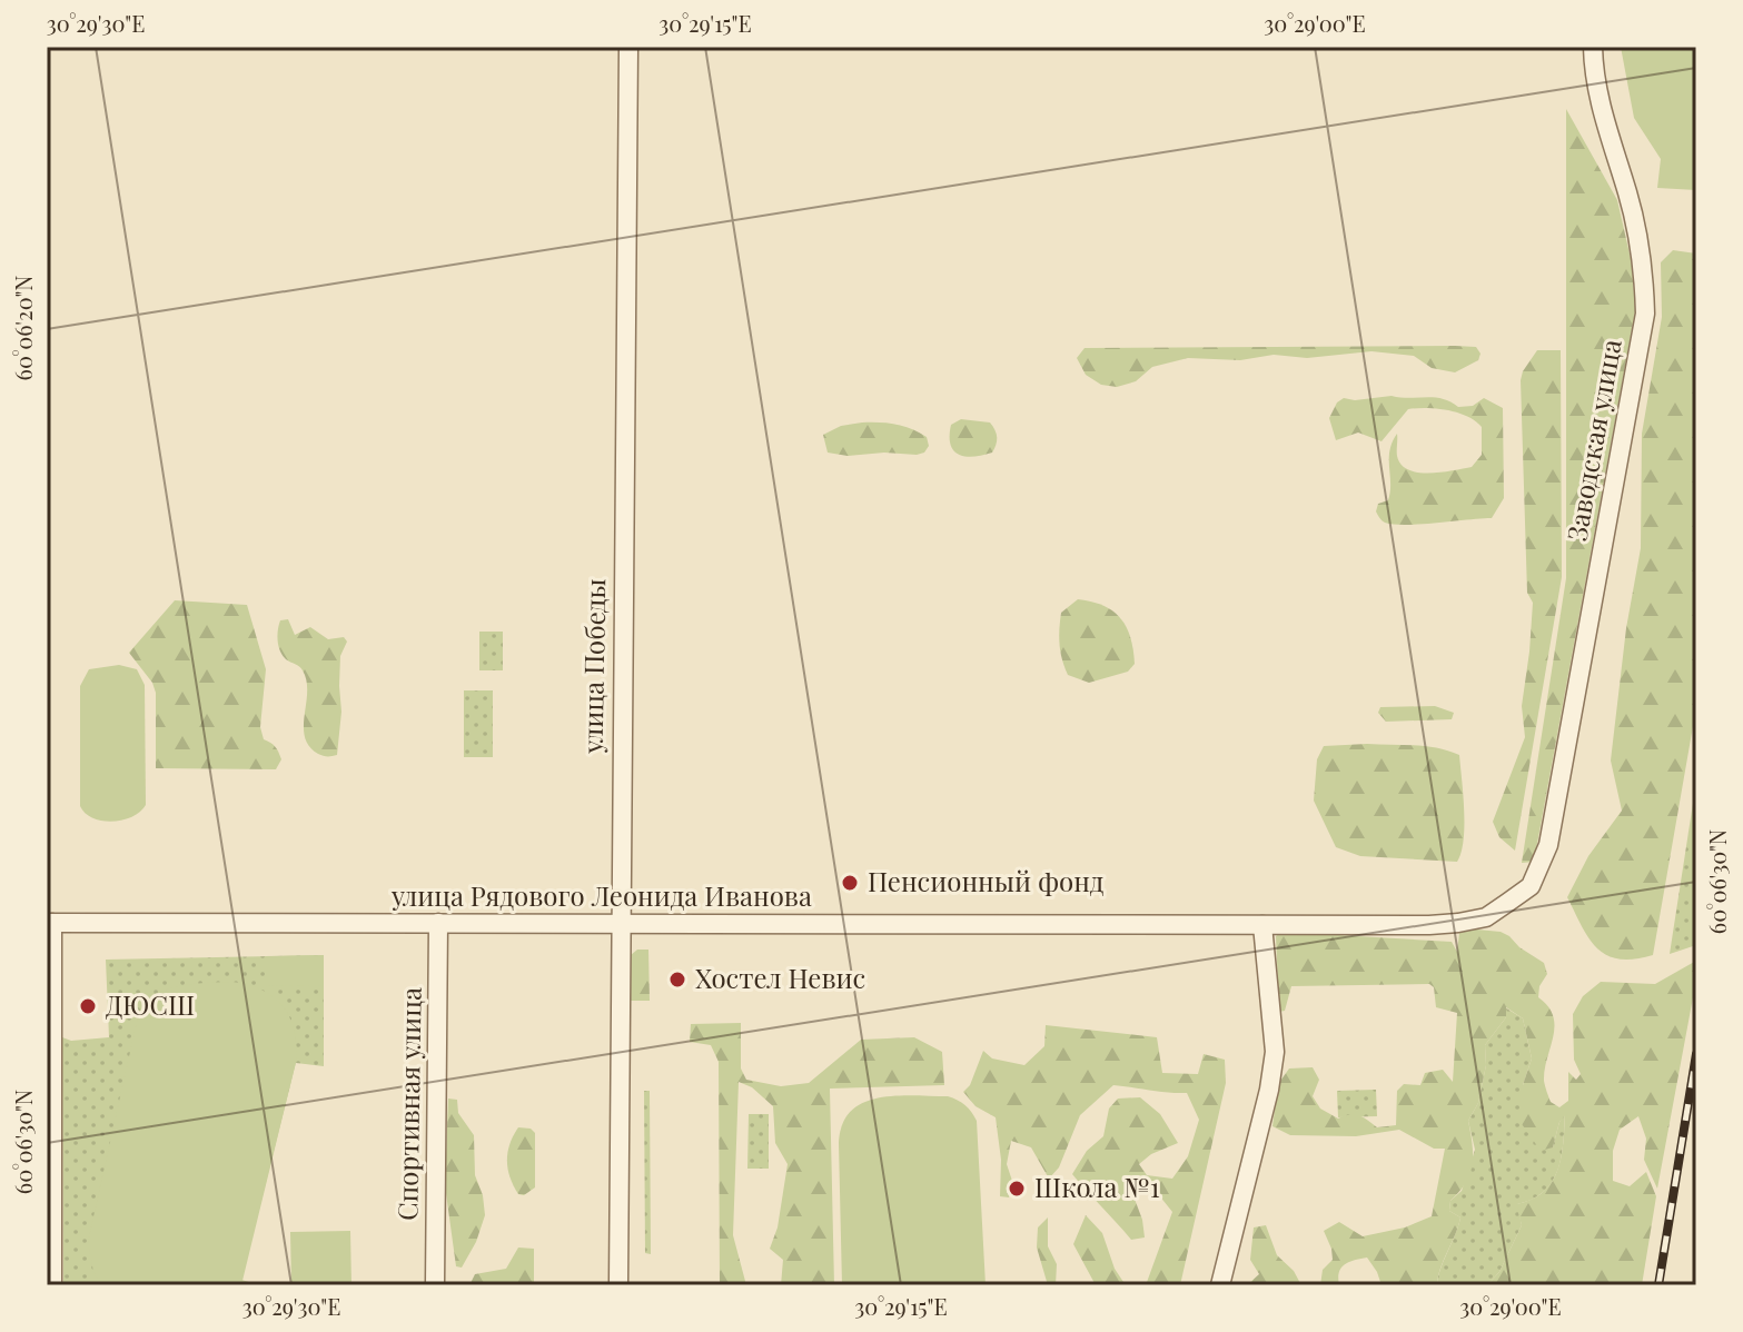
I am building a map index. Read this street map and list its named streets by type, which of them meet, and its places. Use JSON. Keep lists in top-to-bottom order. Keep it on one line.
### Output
{"streets":{"street":["Заводская улица","улица Победы","улица Рядового Леонида Иванова","Спортивная улица"]},"crossings":[["Заводская улица","улица Рядового Леонида Иванова"],["улица Победы","улица Рядового Леонида Иванова"],["улица Рядового Леонида Иванова","Спортивная улица"]],"places":["Пенсионный фонд","Хостел Невис","ДЮСШ","Школа №1"],"coordinates":["30°29'30\"E","30°29'15\"E","30°29'00\"E","60°06'20\"N","60°06'30\"N"]}
